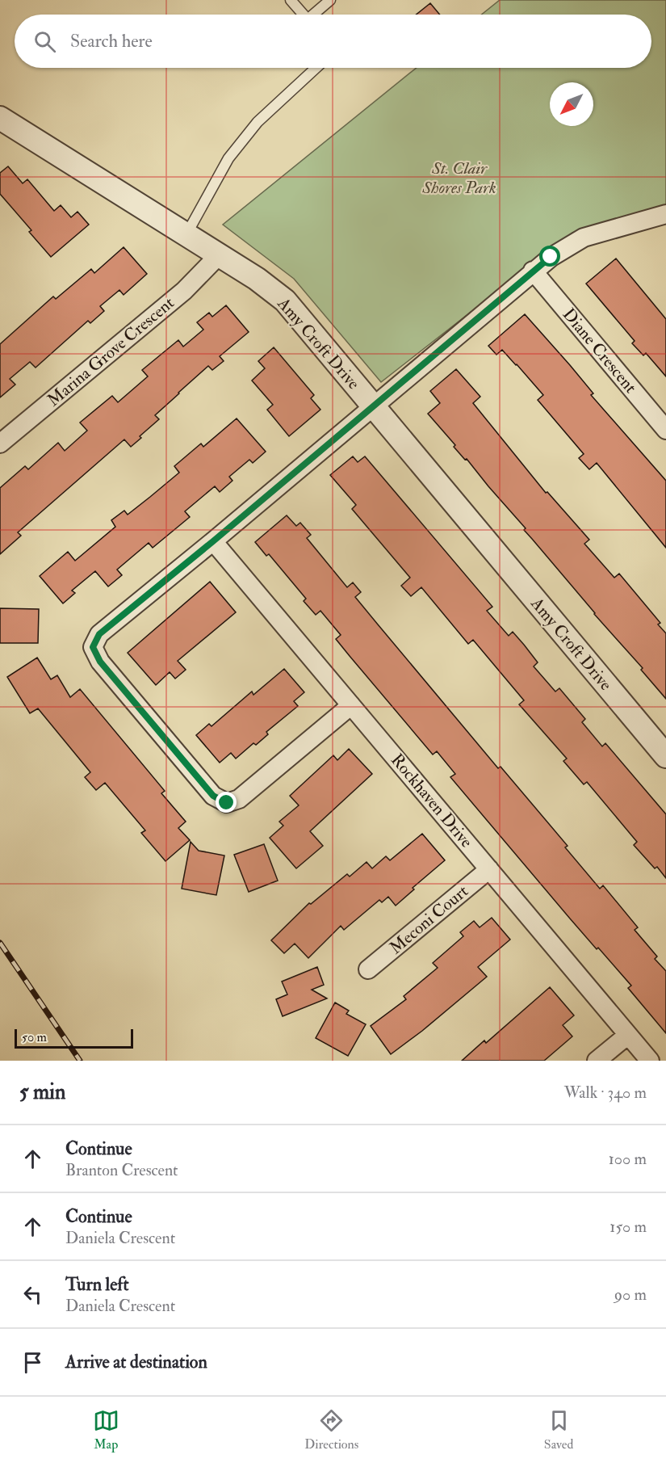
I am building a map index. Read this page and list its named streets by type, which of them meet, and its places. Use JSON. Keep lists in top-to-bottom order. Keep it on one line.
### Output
{"streets":{"street":["Amy Croft Drive","Diane Crescent","Marina Grove Crescent","Rockhaven Drive","Meconi Court"]},"crossings":[["Amy Croft Drive","Marina Grove Crescent"],["Rockhaven Drive","Meconi Court"]],"parks":["St. Clair Shores Park"],"scale_bar":"50 m","north":"bottom left","page":{"search":"Search here","scale":"50 m","heading":["5 min","Walk · 340 m"],"list":[["Continue","Branton Crescent","100 m"],["Continue","Daniela Crescent","150 m"],["Turn left","Daniela Crescent","90 m"],"Arrive at destination"],"nav":["Map","Directions","Saved"]}}
